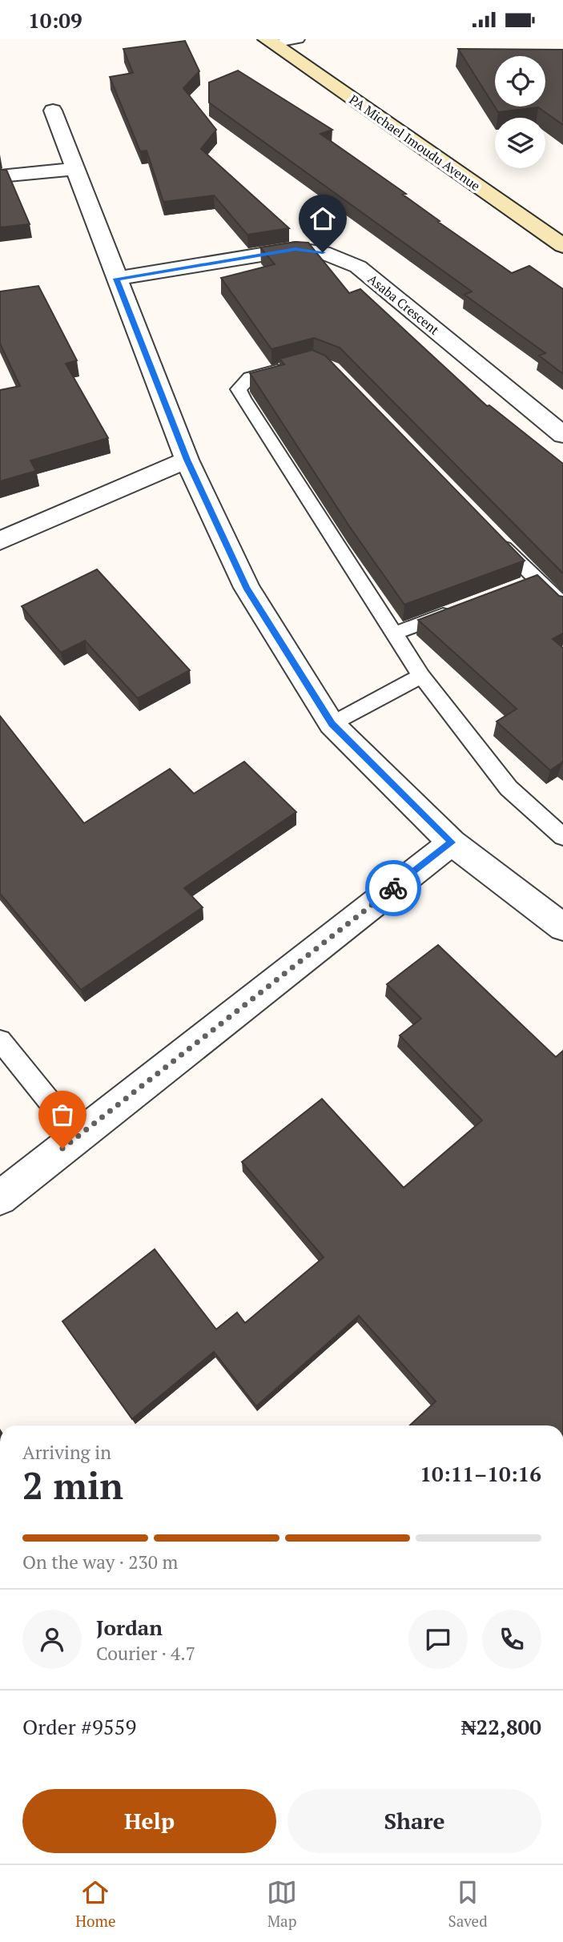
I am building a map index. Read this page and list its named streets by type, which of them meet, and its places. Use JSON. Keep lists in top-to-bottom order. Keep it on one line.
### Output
{"streets":{"street":["PA Michael Imoudu Avenue","Asaba Crescent"]},"page":{"status":"10:09","heading":["2 min","Arriving in","10:11–10:16"],"panel":["Jordan","Courier · 4.7","Order #9559","₦22,800"],"bar":"On the way · 230 m","buttons":["Help","Share"],"tabs":["Home","Map","Saved"]}}
